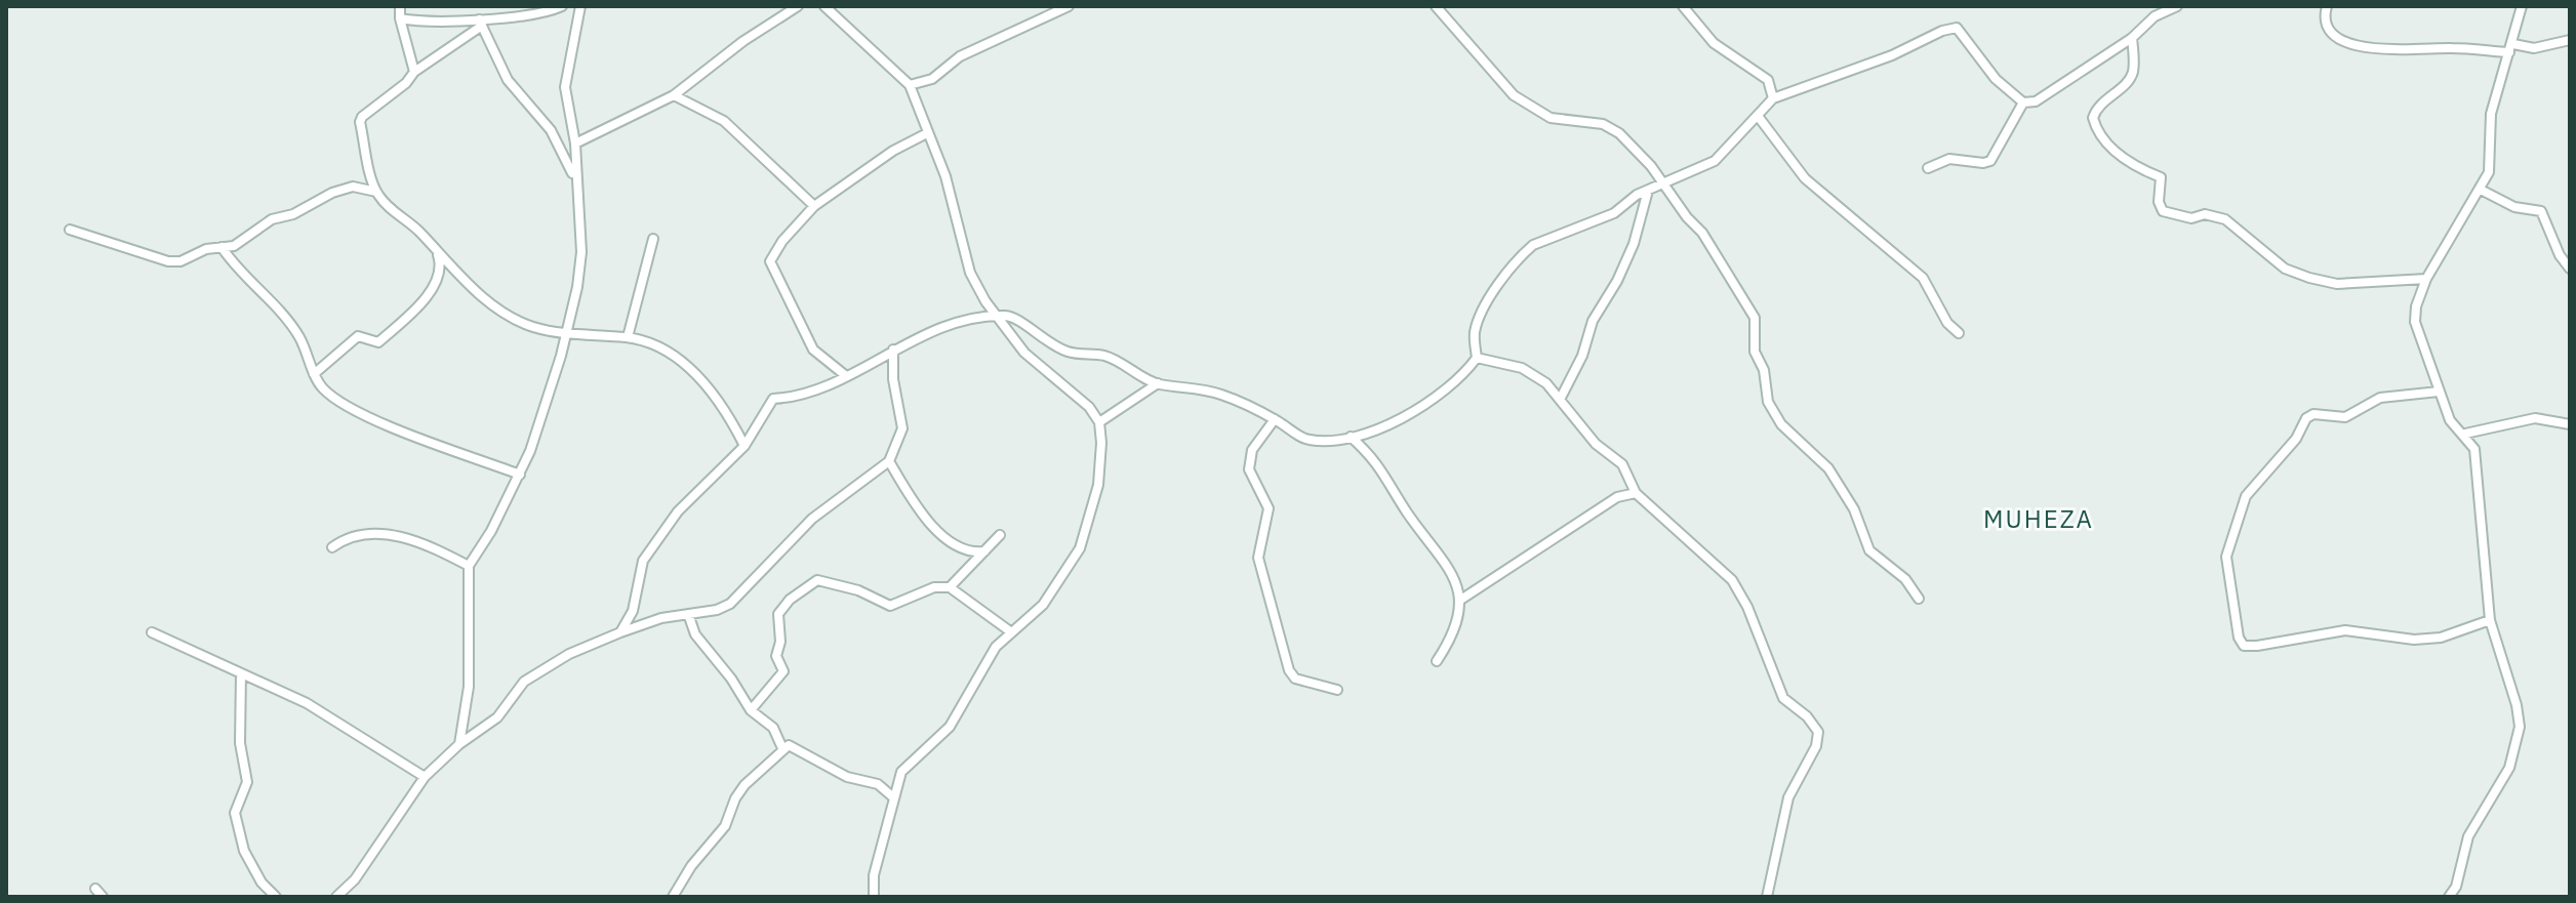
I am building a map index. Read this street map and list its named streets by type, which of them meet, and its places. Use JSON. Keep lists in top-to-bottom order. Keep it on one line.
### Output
{"districts":["MUHEZA"]}
